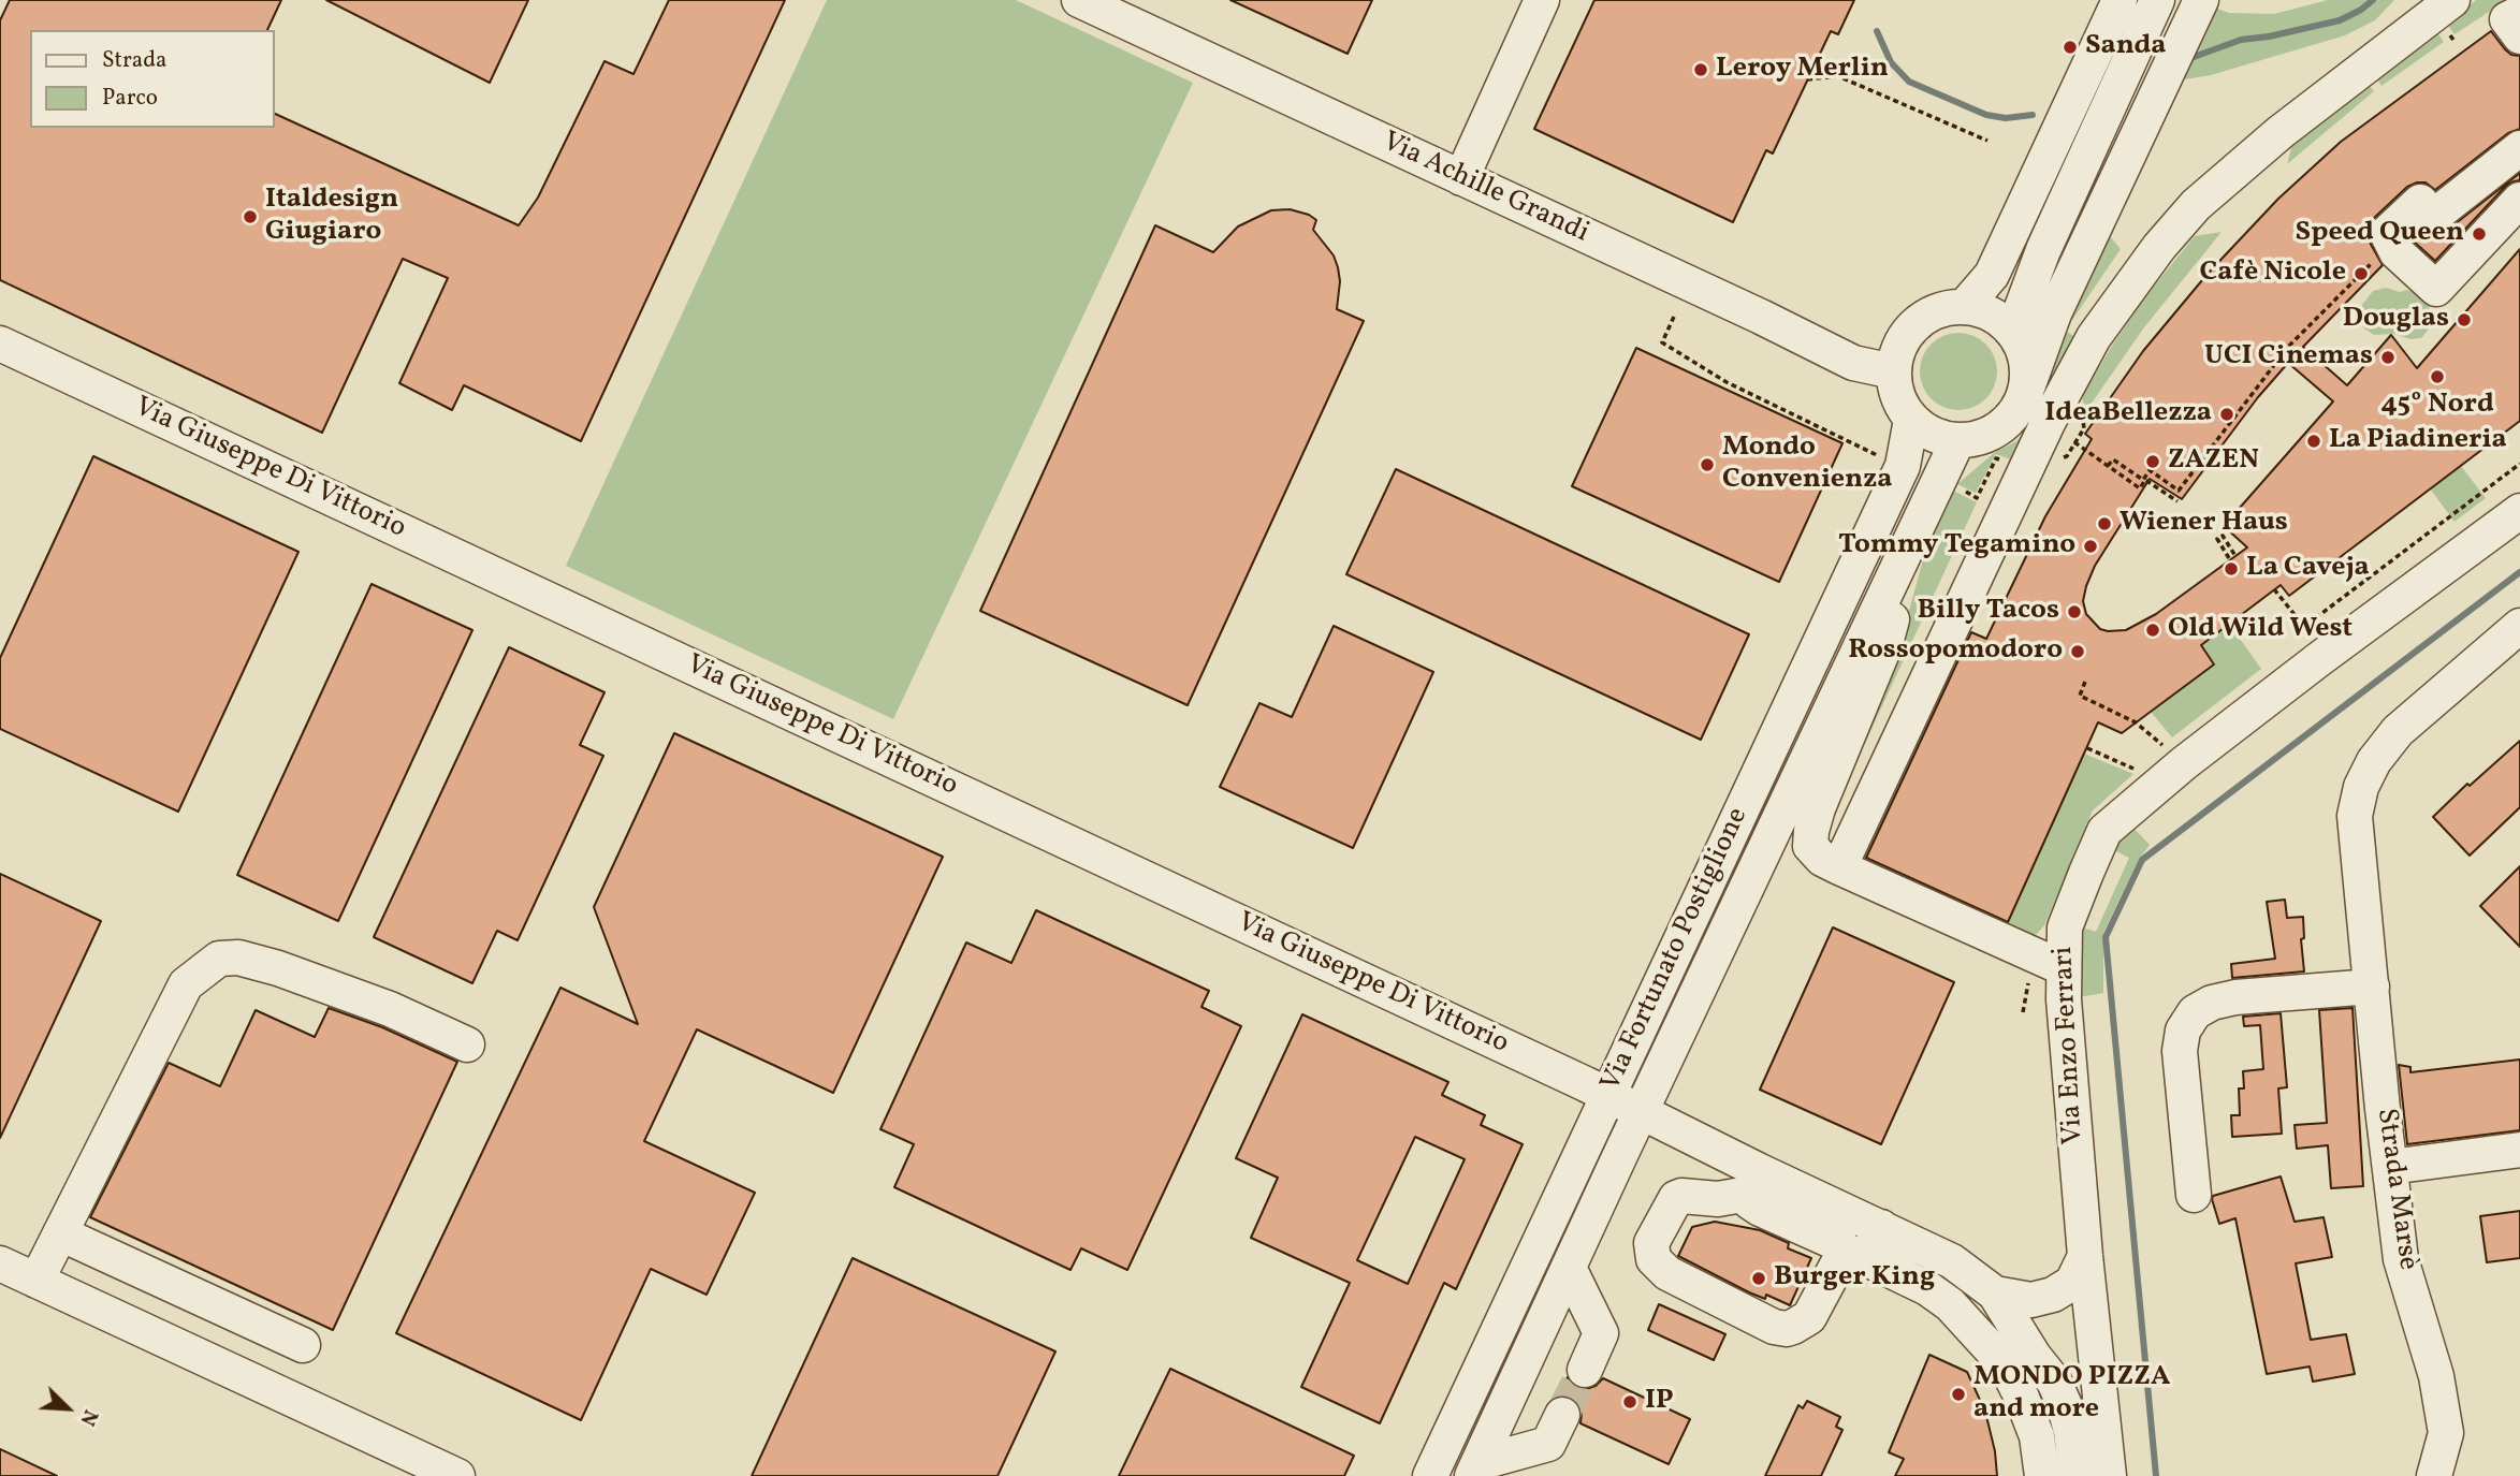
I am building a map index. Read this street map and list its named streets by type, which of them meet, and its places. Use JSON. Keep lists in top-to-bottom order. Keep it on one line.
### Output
{"streets":{"street":["Via Achille Grandi","Via Giuseppe Di Vittorio","Via Fortunato Postiglione","Via Enzo Ferrari","Strada Marsè"]},"crossings":[["Via Achille Grandi","Via Fortunato Postiglione"],["Via Giuseppe Di Vittorio","Via Fortunato Postiglione"]],"places":["Sanda","Leroy Merlin","Italdesign Giugiaro","Speed Queen","Cafè Nicole","Douglas","UCI Cinemas","45° Nord","IdeaBellezza","La Piadineria","ZAZEN","Mondo Convenienza","Wiener Haus","Tommy Tegamino","La Caveja","Billy Tacos","Old Wild West","Rossopomodoro","Burger King","MONDO PIZZA and more","IP"],"legend":["Strada","Parco"],"north":"bottom right"}
